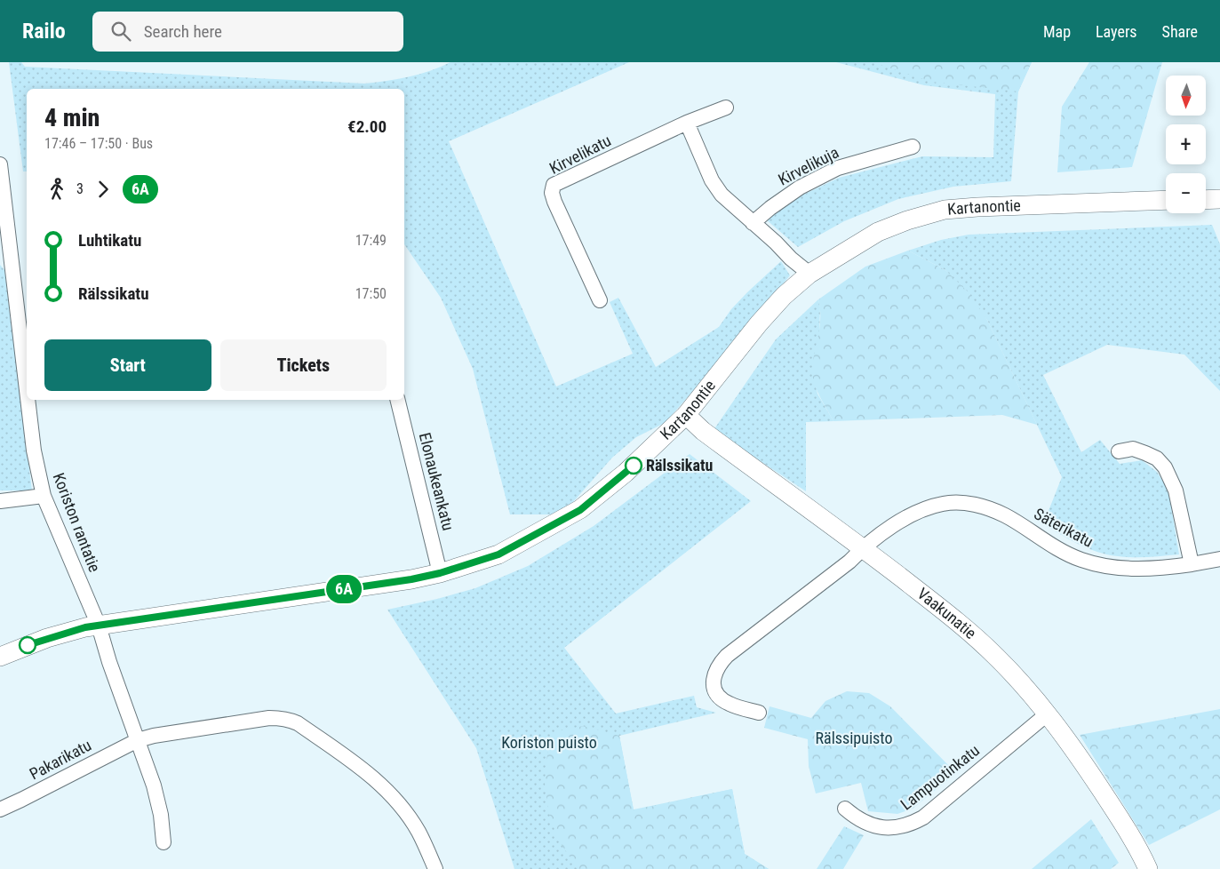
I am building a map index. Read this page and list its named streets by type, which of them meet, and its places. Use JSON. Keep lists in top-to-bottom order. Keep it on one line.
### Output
{"streets":{"street":["Kirvelikatu","Kirvelikuja","Kartanontie","Elonaukeankatu","Koriston rantatie","Säterikatu","Vaakunatie","Pakarikatu","Lampuotinkatu"]},"crossings":[["Kartanontie","Elonaukeankatu"],["Kartanontie","Koriston rantatie"],["Kartanontie","Vaakunatie"],["Koriston rantatie","Pakarikatu"],["Säterikatu","Vaakunatie"],["Vaakunatie","Lampuotinkatu"]],"parks":["Rälssipuisto","Koriston puisto"],"places":["Rälssikatu"],"lines":["bus line 6A"],"north":"bottom","page":{"header":"Railo","search":"Search here","nav":["Map","Layers","Share"],"on_map":"6A","map_buttons":["+","−"],"heading":["4 min","17:46 – 17:50 · Bus","€2.00"],"legs":["3","6A"],"list":[{"name":"Luhtikatu","value":"17:49"},{"name":"Rälssikatu","value":"17:50"}],"buttons":["Start","Tickets"]}}
